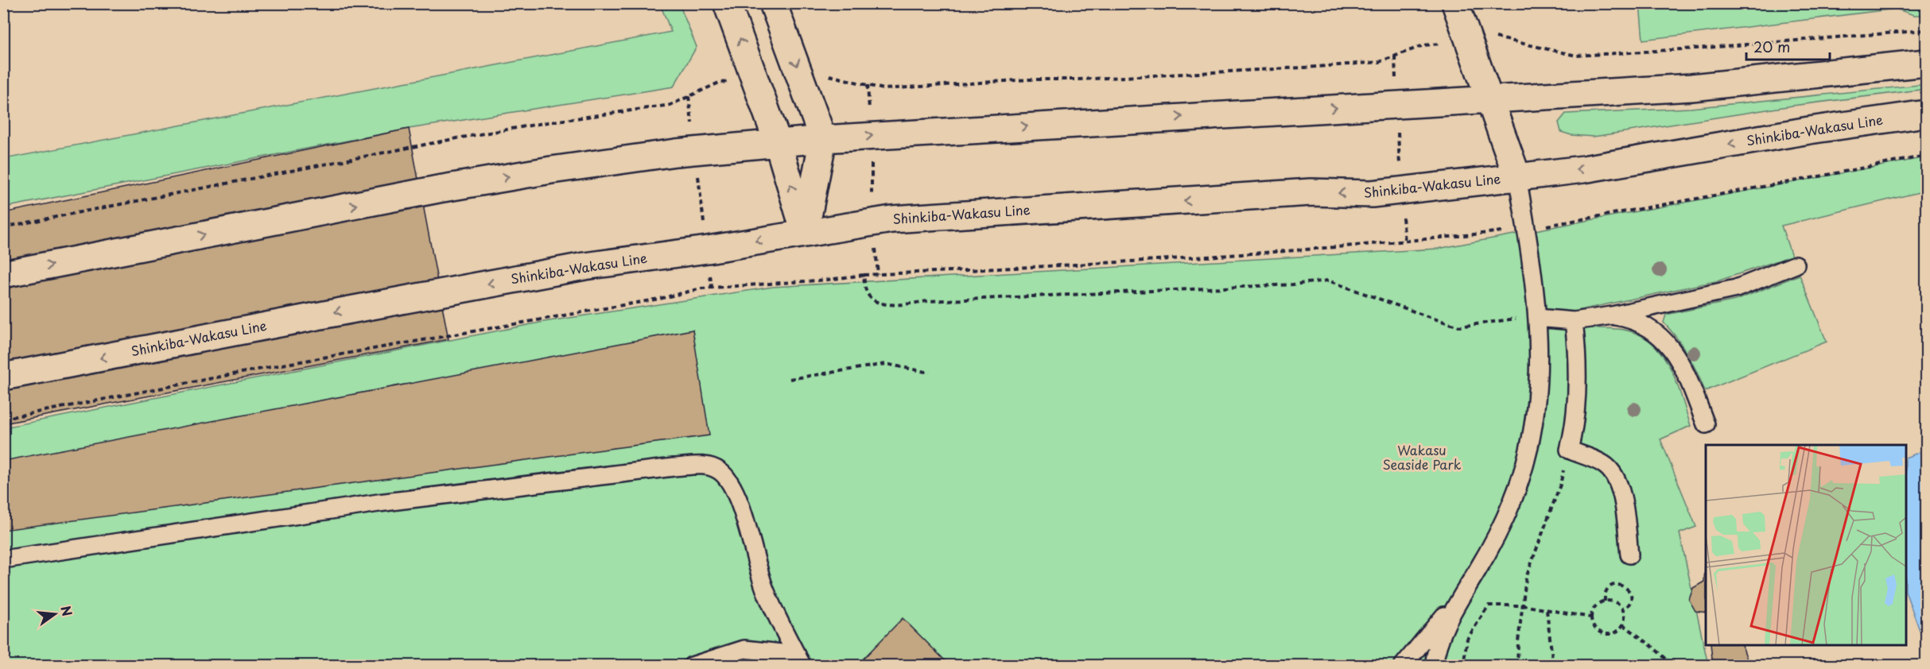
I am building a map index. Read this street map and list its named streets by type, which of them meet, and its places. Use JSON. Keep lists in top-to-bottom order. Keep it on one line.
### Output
{"streets":{"street":["Shinkiba-Wakasu Line"]},"parks":["Wakasu Seaside Park"],"scale_bar":"20 m","north":"right"}
